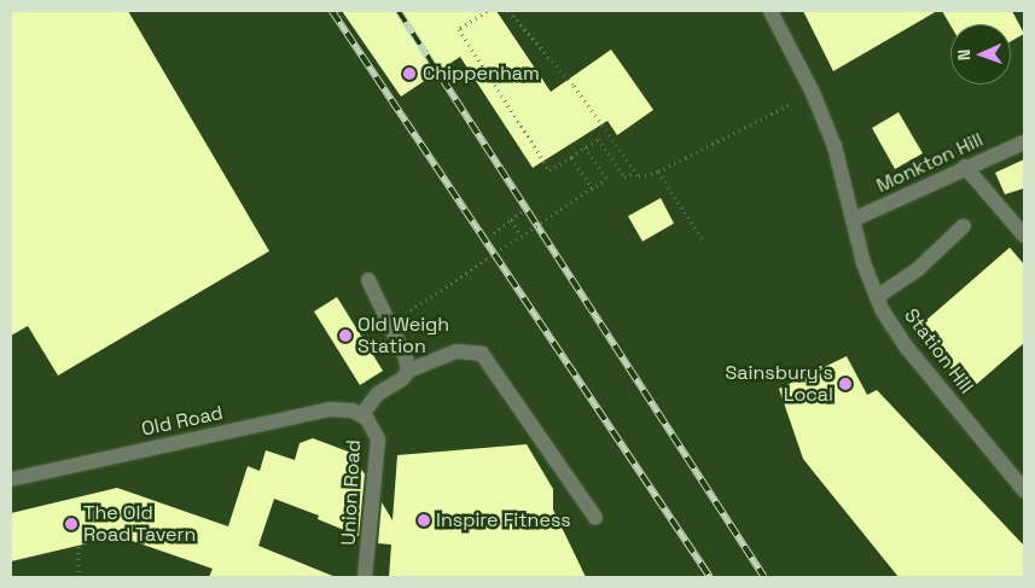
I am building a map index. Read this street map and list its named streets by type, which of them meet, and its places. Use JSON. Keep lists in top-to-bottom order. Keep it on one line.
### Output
{"streets":{"street":["Monkton Hill","Station Hill","Old Road","Union Road"]},"crossings":[["Monkton Hill","Station Hill"],["Old Road","Union Road"]],"places":["Chippenham","Old Weigh Station","Sainsbury's Local","Inspire Fitness","The Old Road Tavern"],"north":"left"}
